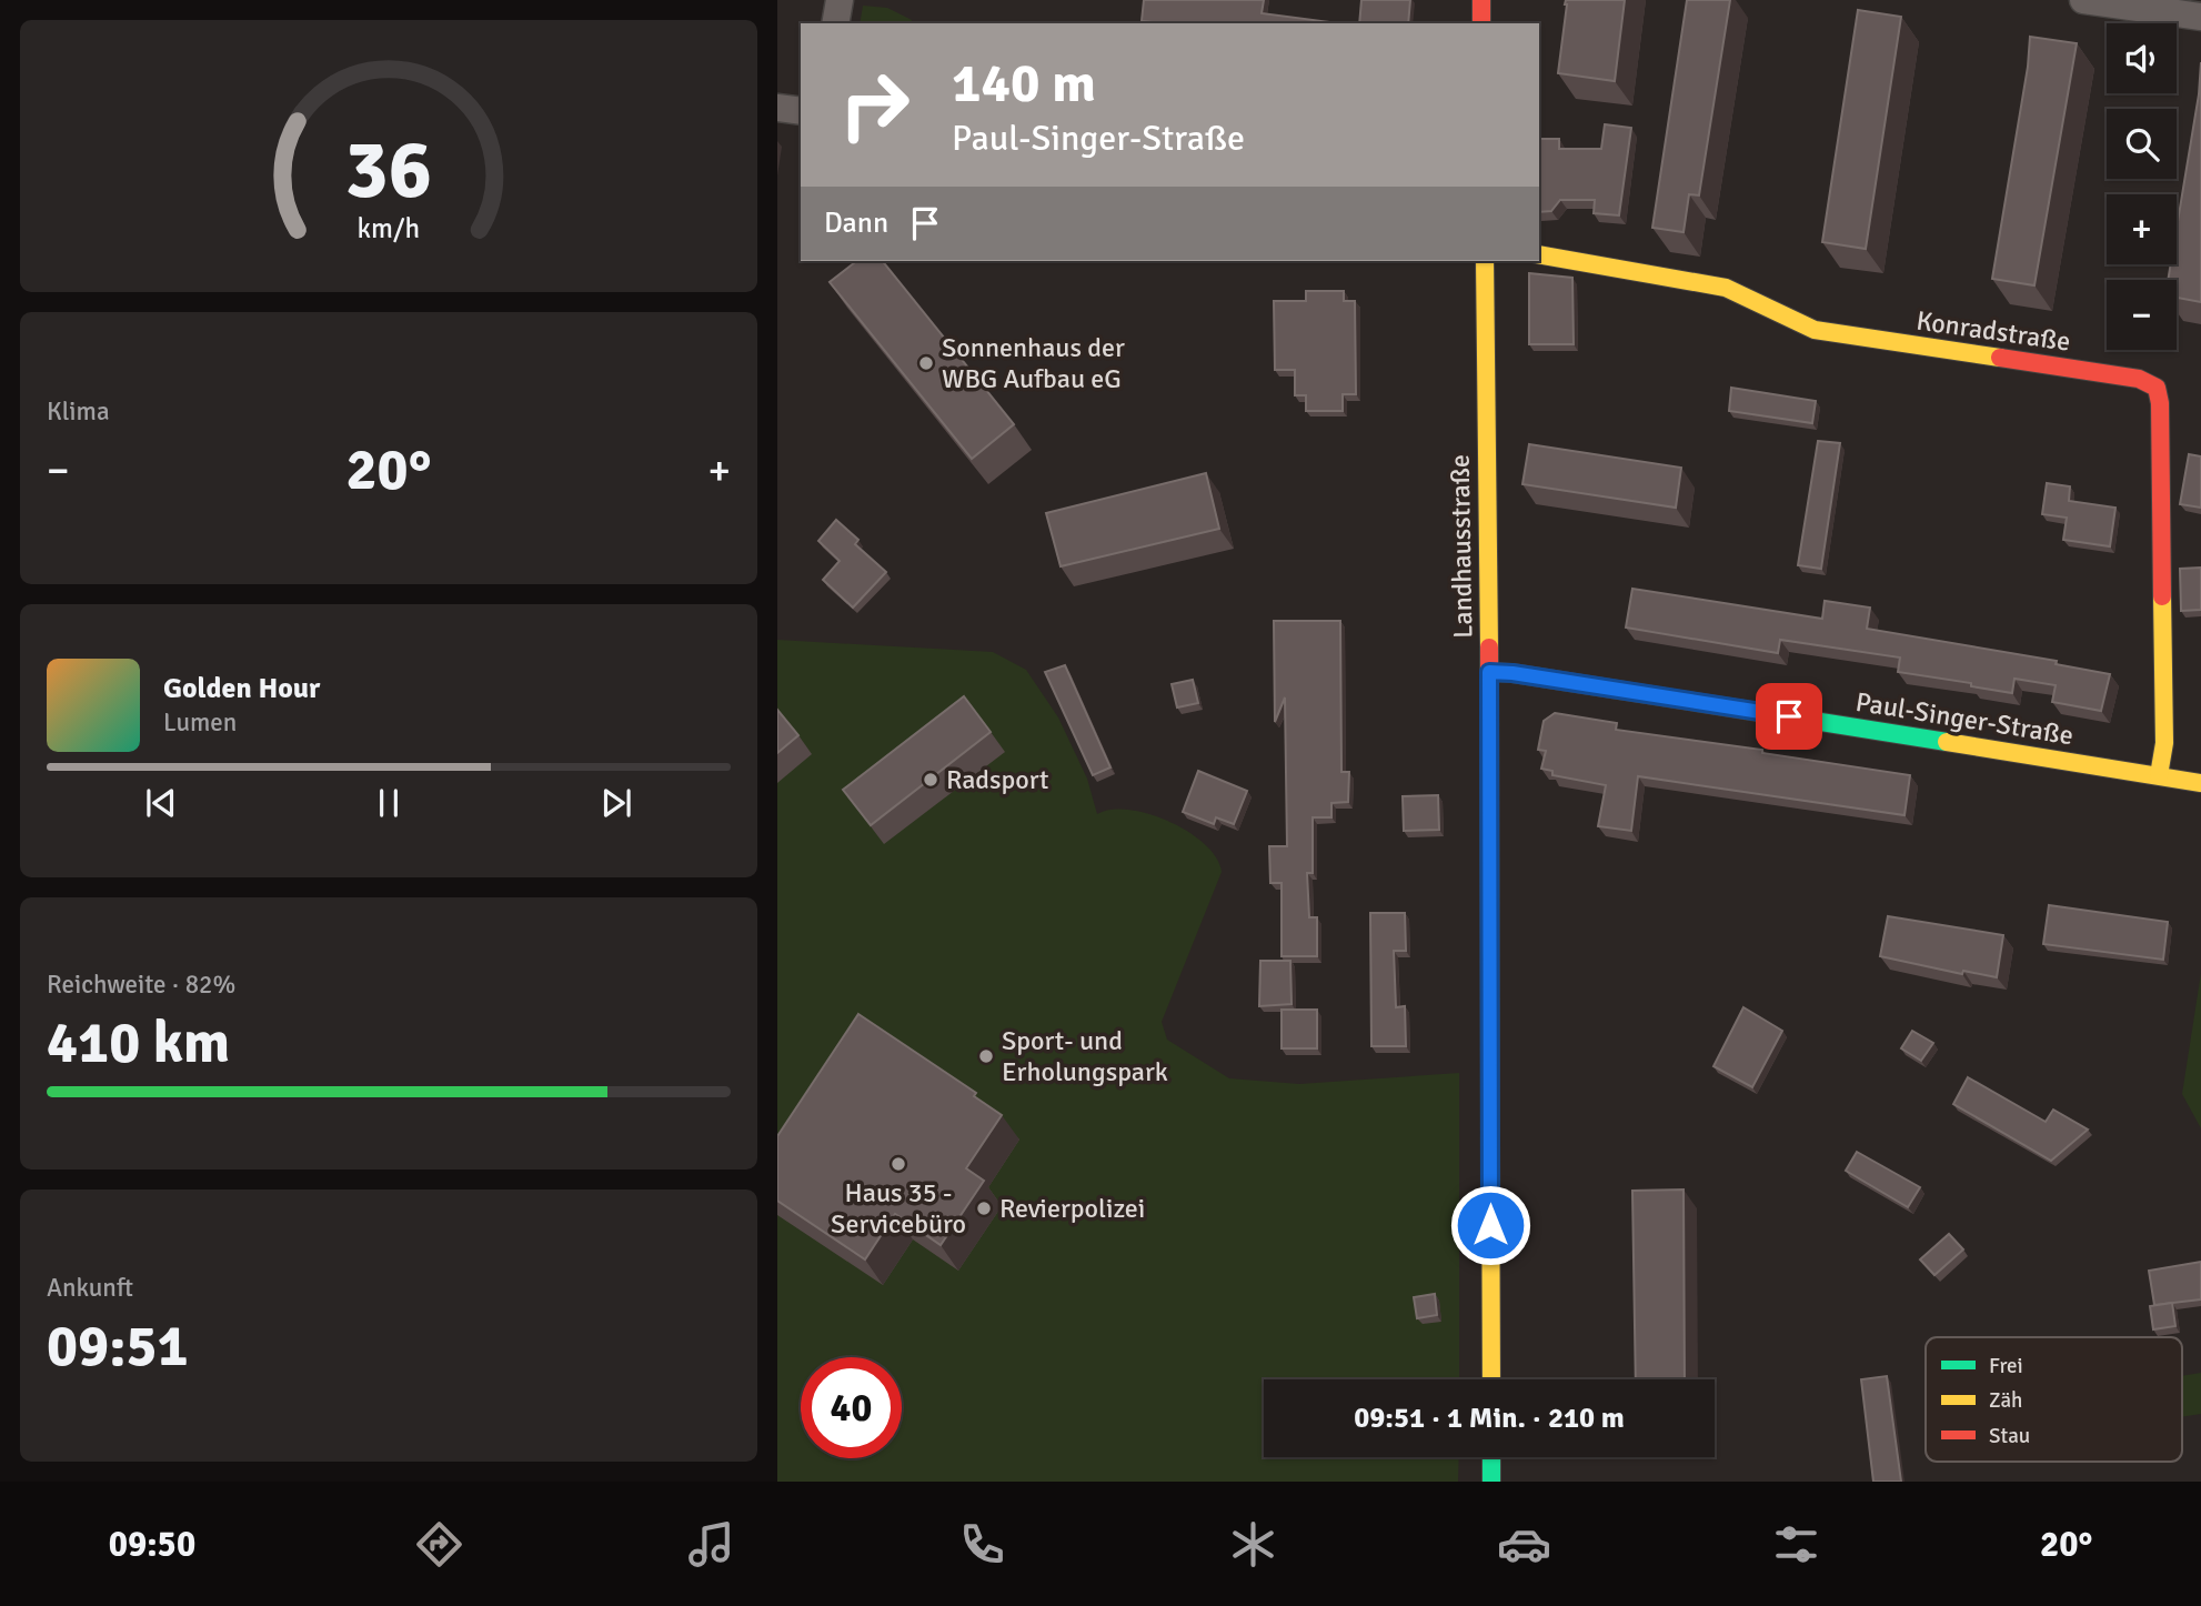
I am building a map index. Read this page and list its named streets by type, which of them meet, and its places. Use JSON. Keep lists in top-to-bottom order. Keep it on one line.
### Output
{"streets":{"street":["Konradstraße","Landhausstraße","Paul-Singer-Straße"]},"crossings":[["Konradstraße","Paul-Singer-Straße"],["Landhausstraße","Paul-Singer-Straße"]],"places":["Sonnenhaus der WBG Aufbau eG","Radsport","Sport- und Erholungspark","Haus 35 - Servicebüro","Revierpolizei"],"legend":["Frei","Zäh","Stau"],"page":{"map_buttons":["+","−"],"turn":["140 m","Paul-Singer-Straße"],"then":"Dann","tile":["Klima",["Reichweite · 82%","410 km"],["Ankunft","09:51"]],"heat":["−","20°","+"],"song":["Golden Hour","Lumen"],"limit":"40","trip":"09:51 · 1 Min. · 210 m","tabs":["09:50","20°"],"gauge":["36","km/h"]}}
